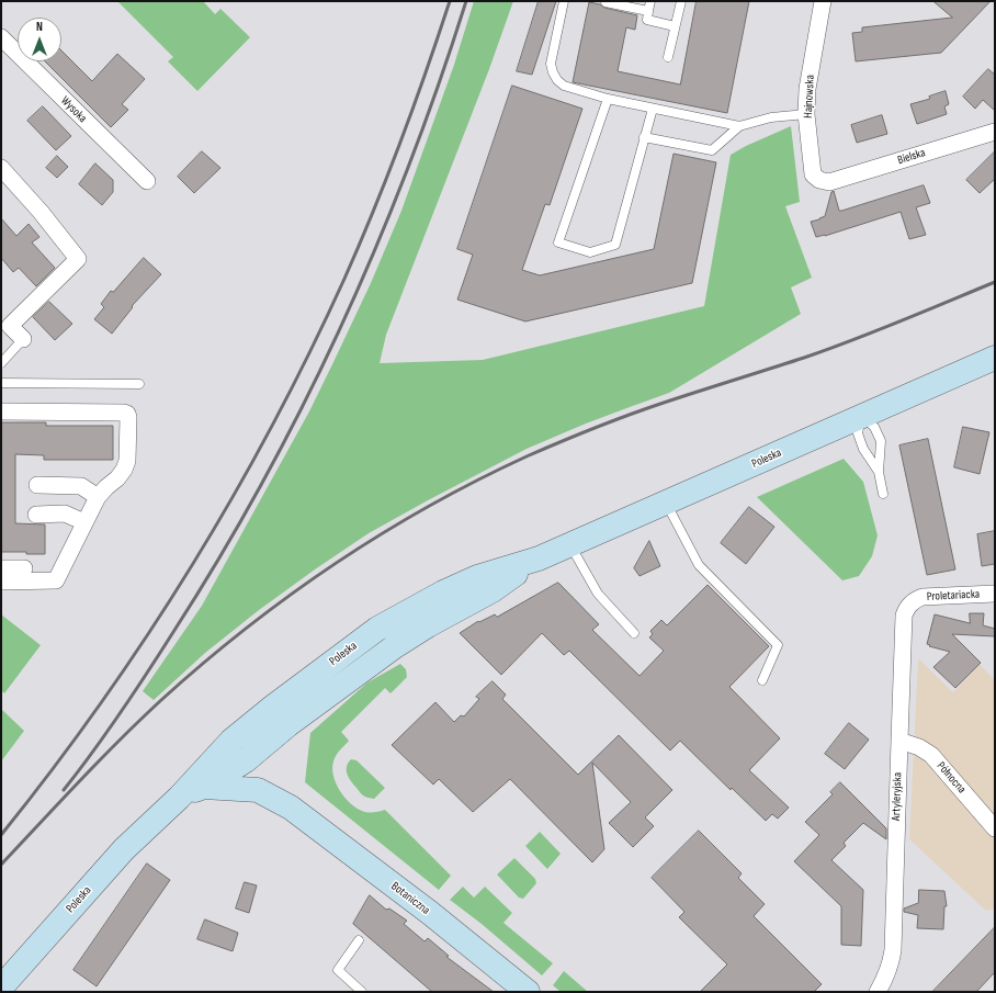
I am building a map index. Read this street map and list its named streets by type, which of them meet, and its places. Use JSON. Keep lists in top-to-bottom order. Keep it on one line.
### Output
{"streets":{"main road":["Poleska","Botaniczna"],"street":["Hajnowska","Wysoka","Bielska","Proletariacka","Północna","Artyleryjska"]},"crossings":[["Hajnowska","Bielska"],["Poleska","Botaniczna"],["Proletariacka","Artyleryjska"],["Północna","Artyleryjska"]],"north":"top"}
